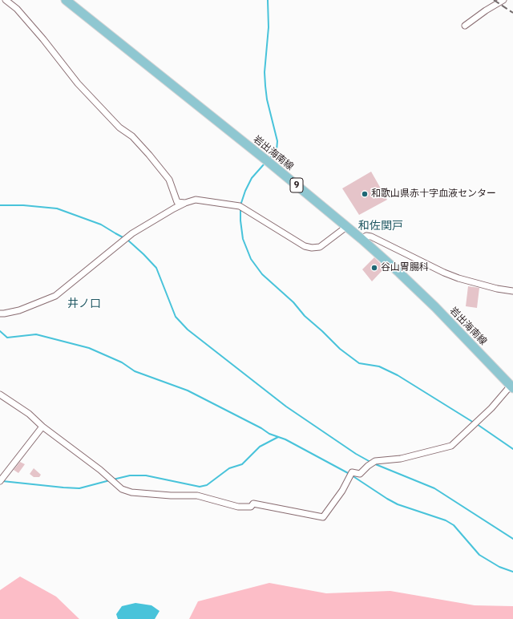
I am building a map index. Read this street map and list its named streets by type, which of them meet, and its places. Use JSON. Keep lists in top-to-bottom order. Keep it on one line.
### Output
{"streets":{"main road":["岩出海南線","9"]},"districts":["和佐関戸","井ノ口"],"places":["和歌山県赤十字血液センター","谷山胃腸科"]}
